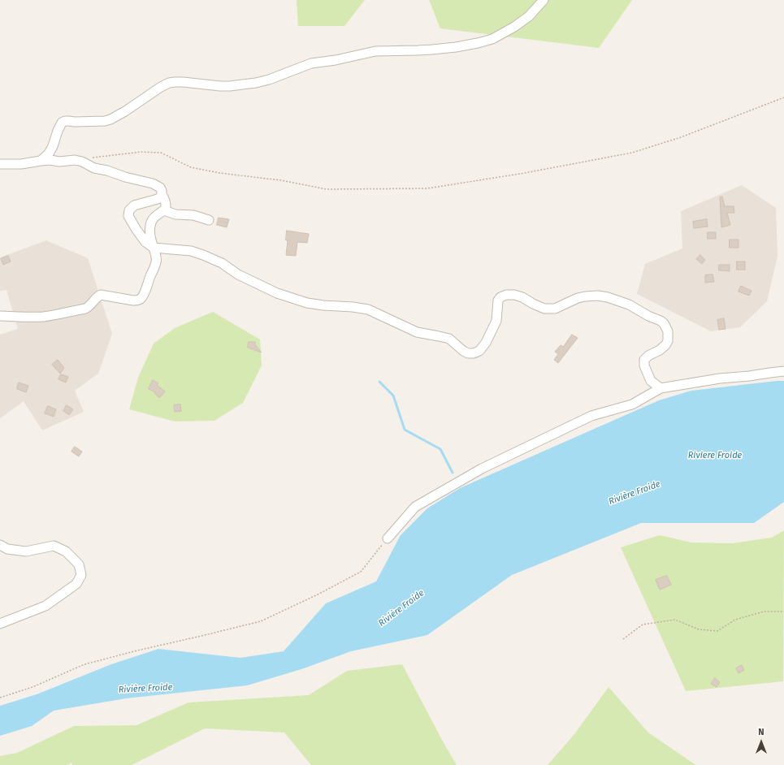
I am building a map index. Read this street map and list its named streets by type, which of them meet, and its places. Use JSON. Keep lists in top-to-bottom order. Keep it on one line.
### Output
{"water":["Riviere Froide","Rivière Froide"],"north":"top"}
